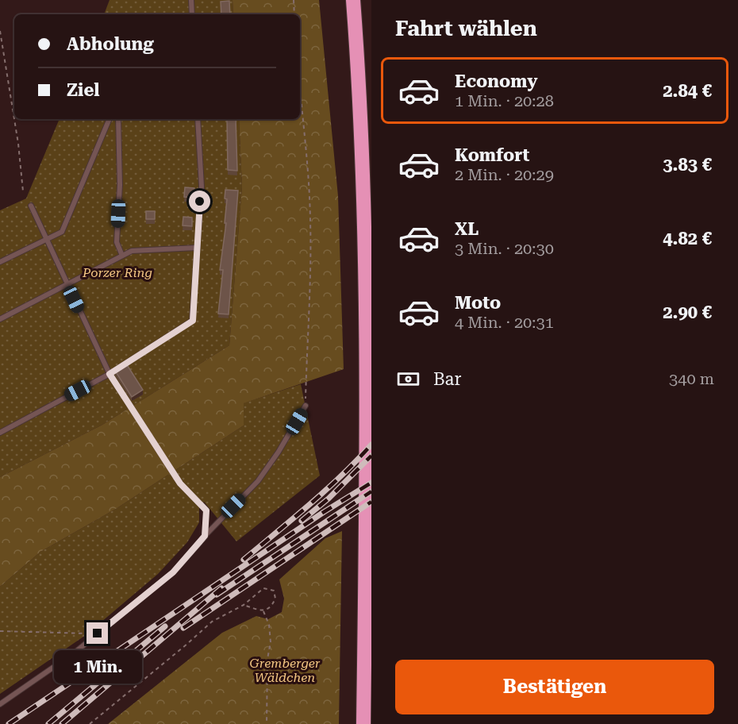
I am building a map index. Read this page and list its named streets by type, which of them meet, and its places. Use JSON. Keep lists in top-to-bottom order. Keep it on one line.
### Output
{"parks":["Porzer Ring","Gremberger Wäldchen"],"page":{"heading":"Fahrt wählen","banner":["Abholung","Ziel"],"list":[{"name":"Economy","note":"1 Min. · 20:28","value":"2.84 €"},{"name":"Komfort","note":"2 Min. · 20:29","value":"3.83 €"},{"name":"XL","note":"3 Min. · 20:30","value":"4.82 €"},{"name":"Moto","note":"4 Min. · 20:31","value":"2.90 €"}],"pay":["Bar","340 m"],"bubble":"1 Min.","buttons":"Bestätigen"}}
